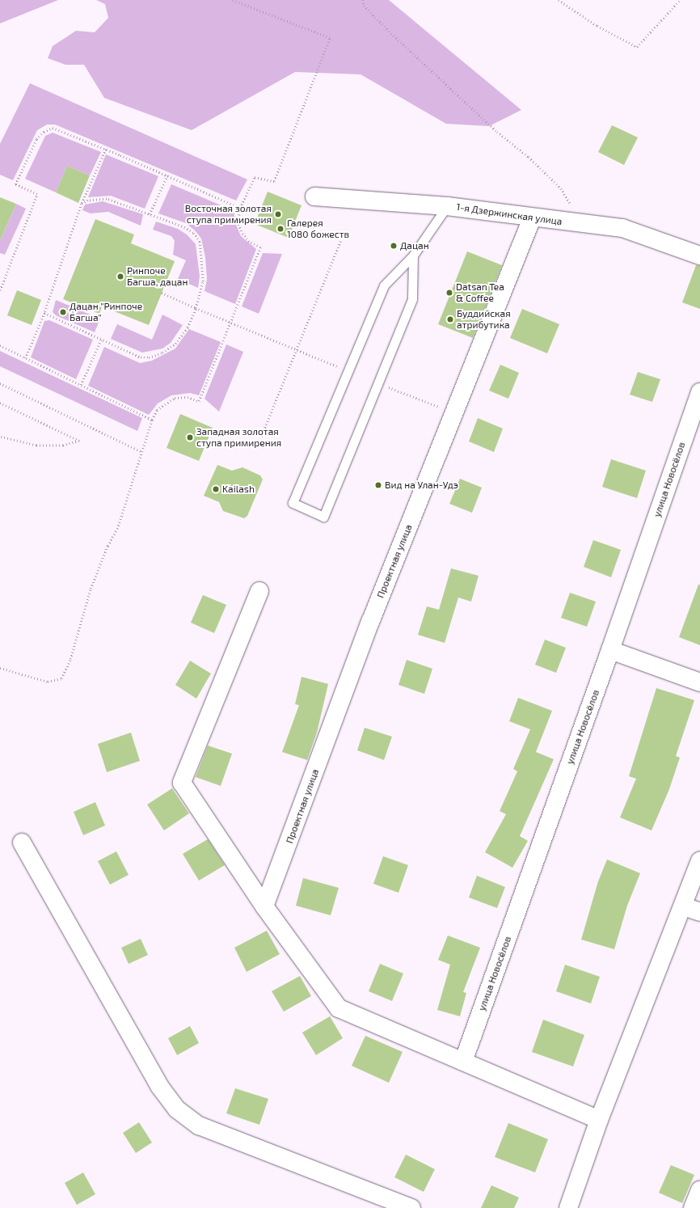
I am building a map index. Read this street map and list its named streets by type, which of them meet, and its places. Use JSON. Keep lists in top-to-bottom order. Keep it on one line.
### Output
{"streets":{"street":["1-я Дзержинская улица","улица Новосёлов","Проектная улица"]},"crossings":[["1-я Дзержинская улица","Проектная улица"]],"places":["Восточная золотая ступа примирения","Галерея 1080 божеств","Дацан","Ринпоче Багша, дацан","Datsan Tea & Coffee","Дацан \"Ринпоче Багша\"","Буддийская атрибутика","Западная золотая ступа примирения","Вид на Улан-Удэ","Kailash"]}
